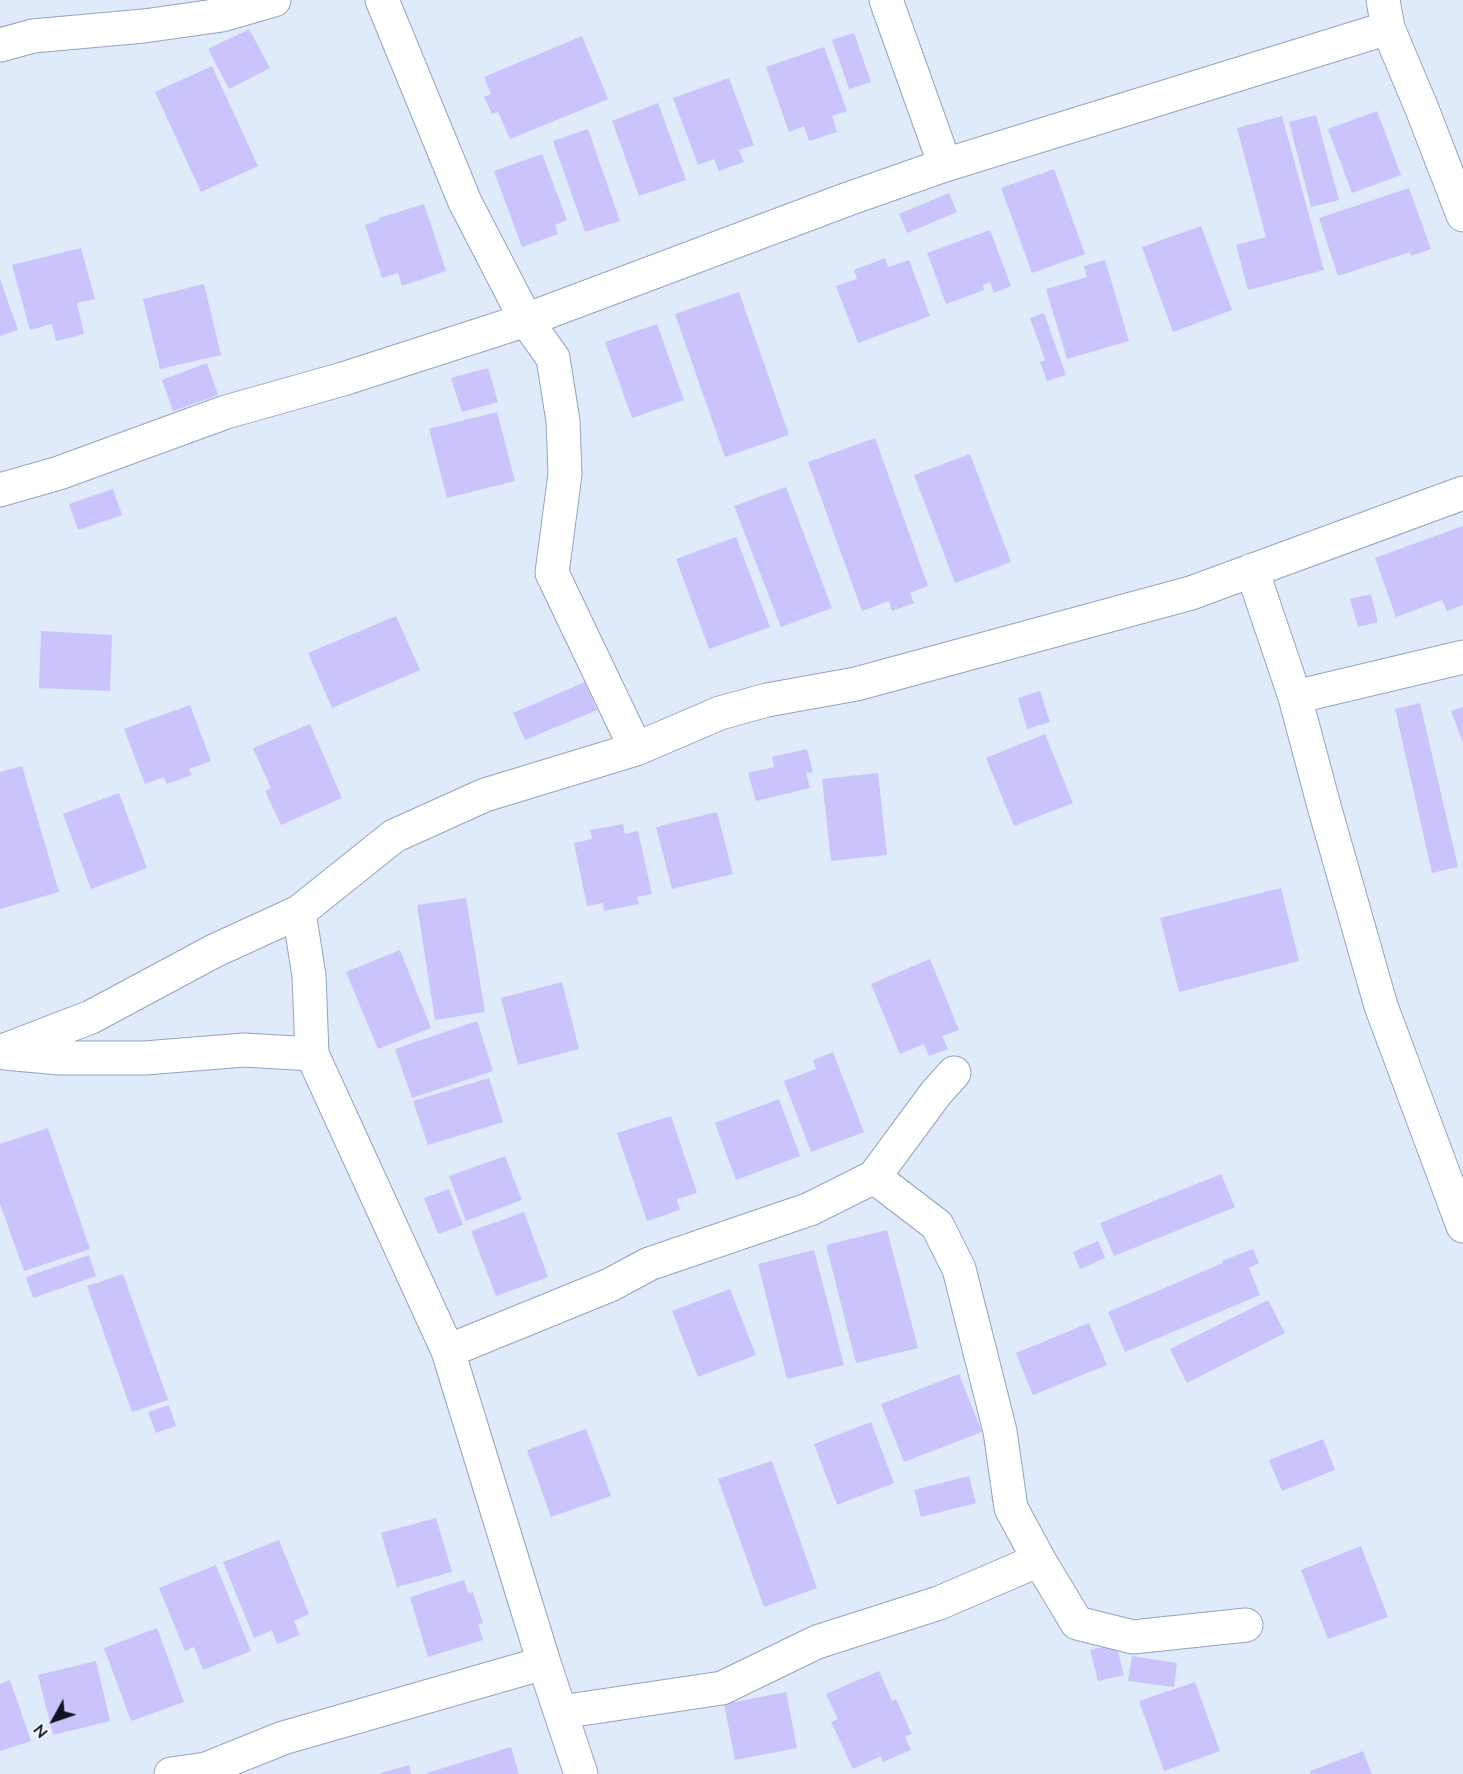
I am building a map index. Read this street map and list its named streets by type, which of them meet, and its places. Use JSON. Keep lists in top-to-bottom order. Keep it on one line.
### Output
{"north":"bottom left"}
